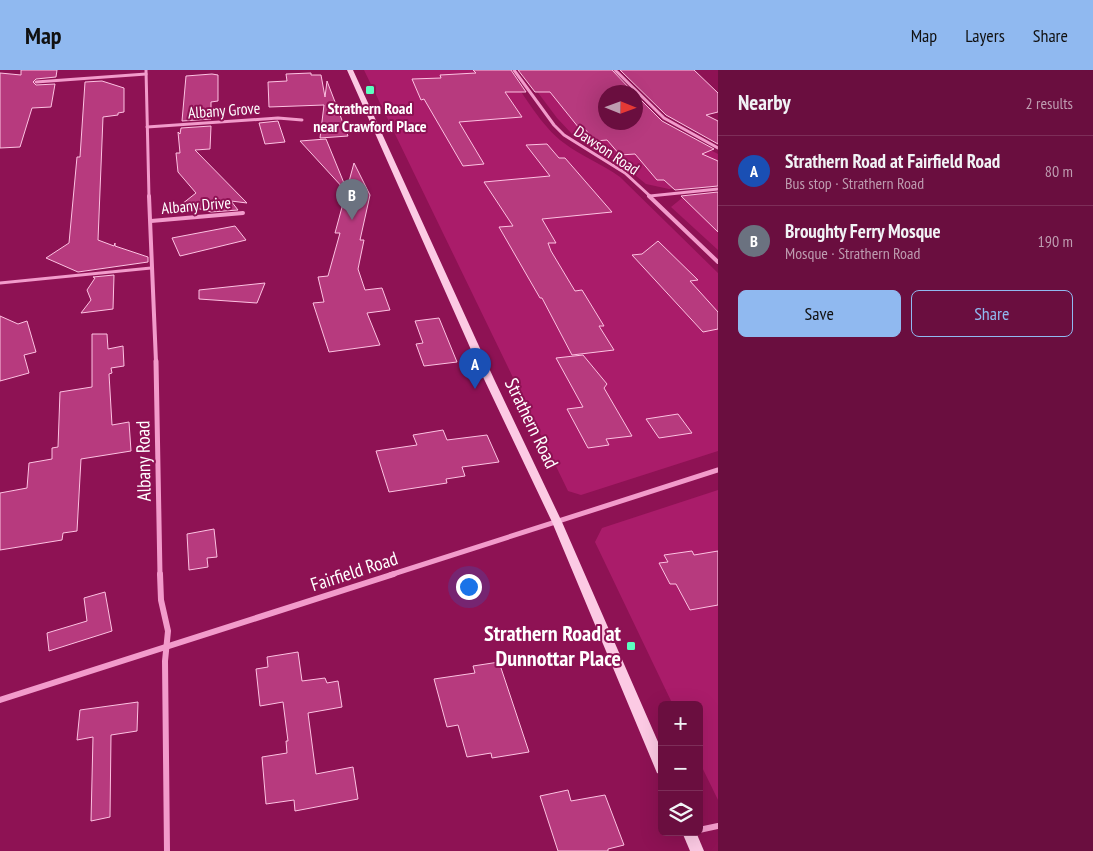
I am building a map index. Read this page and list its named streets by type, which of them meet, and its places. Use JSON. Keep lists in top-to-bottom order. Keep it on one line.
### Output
{"streets":{"street":["Albany Grove","Dawson Road","Albany Drive","Strathern Road","Albany Road","Fairfield Road"]},"crossings":[["Albany Grove","Albany Road"],["Albany Drive","Albany Road"],["Strathern Road","Fairfield Road"],["Albany Road","Fairfield Road"]],"places":{"transit":["Strathern Road near Crawford Place","Strathern Road at Dunnottar Place"]},"north":"right","page":{"header":"Map","nav":["Map","Layers","Share"],"heading":["Nearby","2 results"],"list":[{"mark":"A","name":"Strathern Road at Fairfield Road","note":"Bus stop · Strathern Road","value":"80 m"},{"mark":"B","name":"Broughty Ferry Mosque","note":"Mosque · Strathern Road","value":"190 m"}],"pins":["B","A"],"buttons":["Save","Share"],"map_buttons":["+","−"]}}
